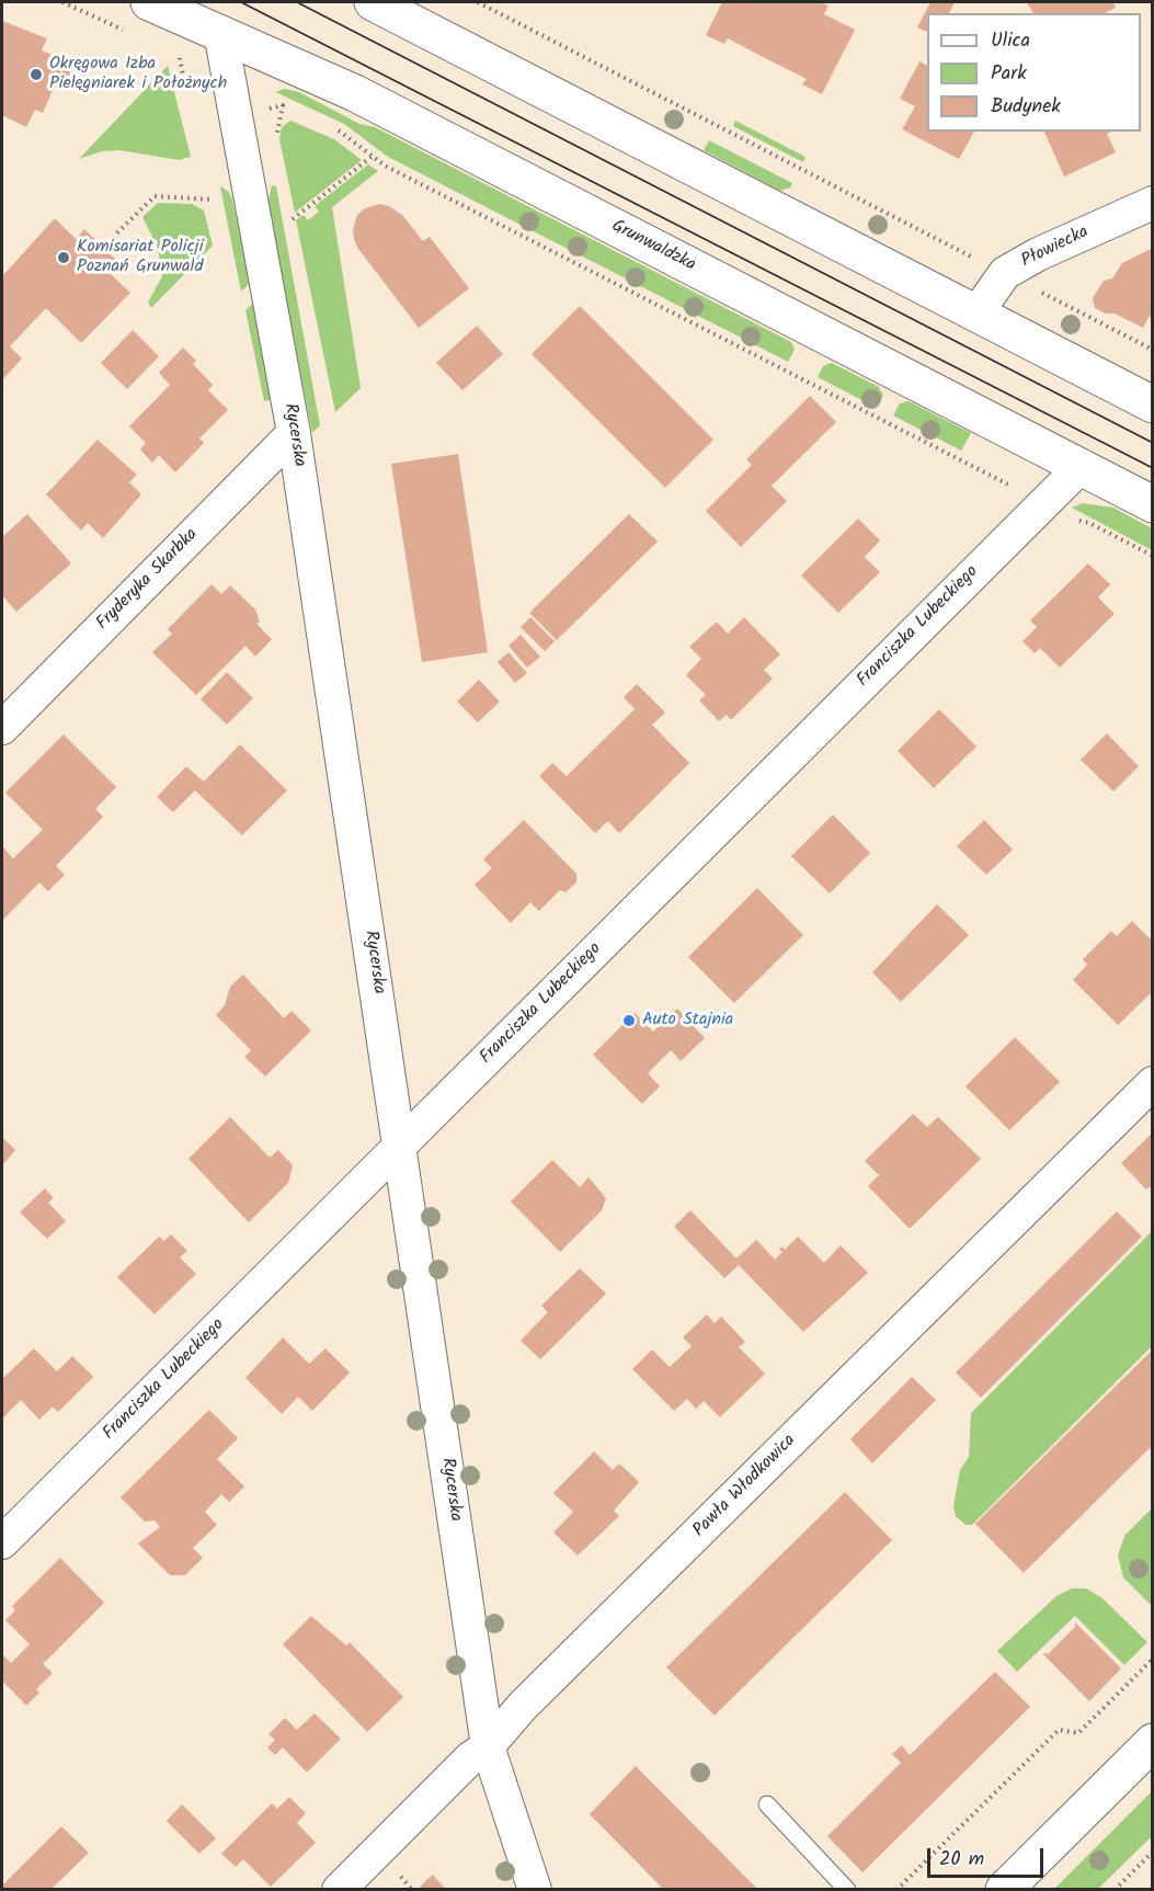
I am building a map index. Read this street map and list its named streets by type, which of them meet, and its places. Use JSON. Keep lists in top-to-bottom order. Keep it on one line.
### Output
{"streets":{"street":["Grunwaldzka","Płowiecka","Rycerska","Fryderyka Skarbka","Franciszka Lubeckiego","Pawła Włodkowica"]},"crossings":[["Grunwaldzka","Rycerska"],["Grunwaldzka","Franciszka Lubeckiego"],["Rycerska","Fryderyka Skarbka"],["Rycerska","Franciszka Lubeckiego"],["Rycerska","Pawła Włodkowica"]],"places":["Okręgowa Izba Pielęgniarek i Położnych","Komisariat Policji Poznań Grunwald","Auto Stajnia"],"legend":["Ulica","Park","Budynek"],"scale_bar":"20 m"}
